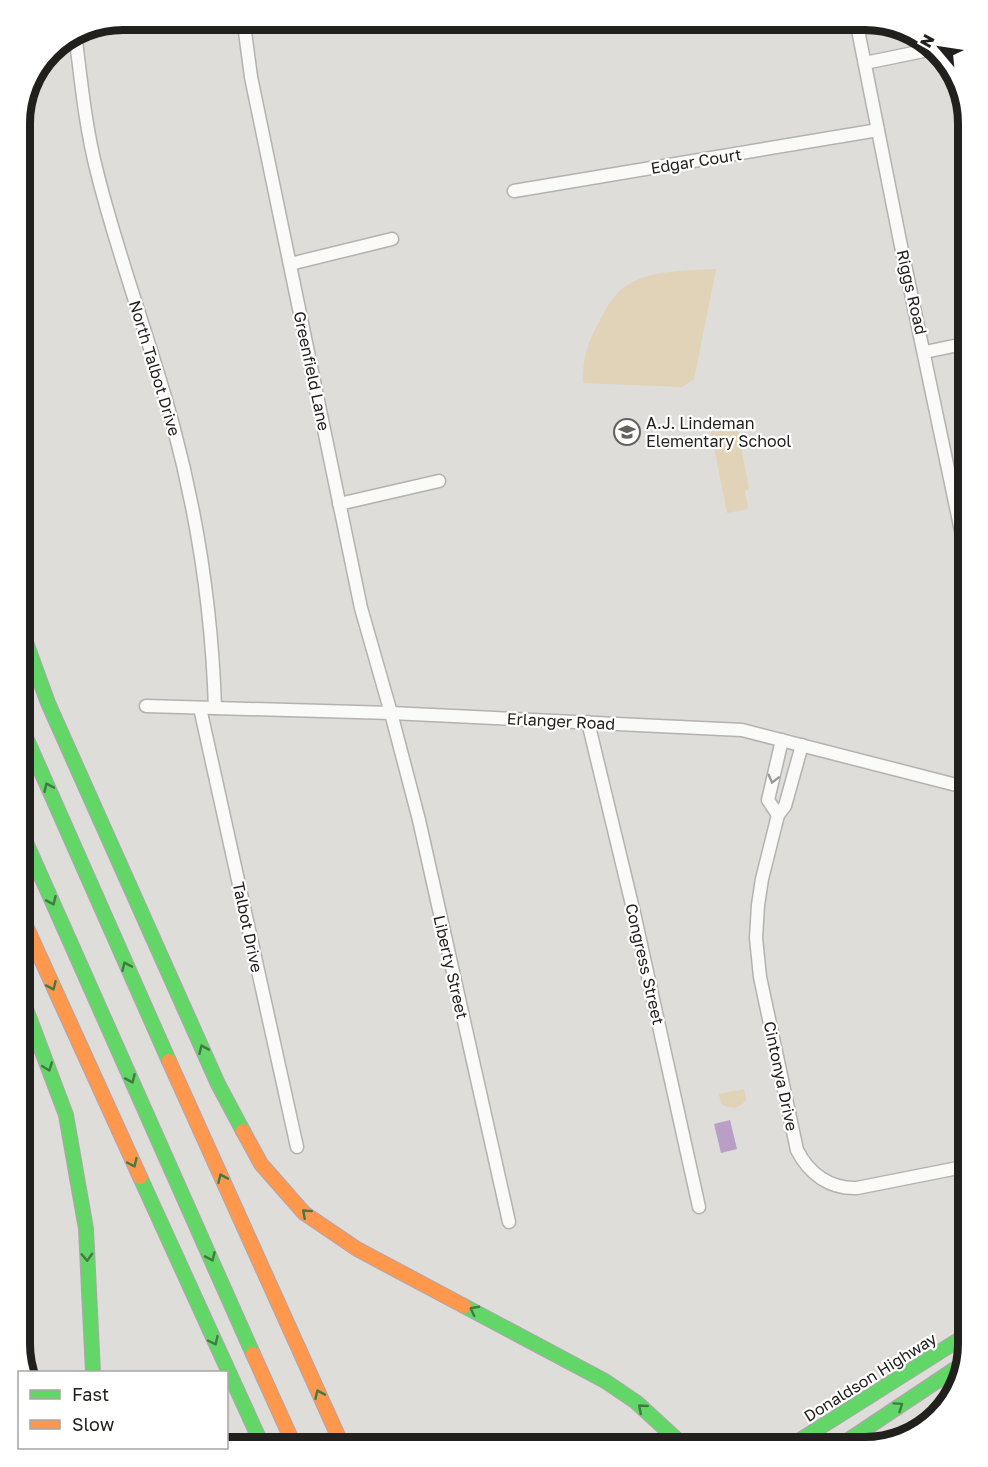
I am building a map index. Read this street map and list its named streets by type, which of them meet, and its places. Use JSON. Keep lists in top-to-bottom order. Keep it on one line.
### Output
{"streets":{"main road":["Donaldson Highway"],"street":["Edgar Court","Riggs Road","North Talbot Drive","Greenfield Lane","Erlanger Road","Talbot Drive","Congress Street","Liberty Street","Cintonya Drive"]},"crossings":[["Edgar Court","Riggs Road"],["North Talbot Drive","Erlanger Road"],["Greenfield Lane","Erlanger Road"],["Greenfield Lane","Liberty Street"],["Erlanger Road","Talbot Drive"],["Erlanger Road","Congress Street"],["Erlanger Road","Liberty Street"],["Erlanger Road","Cintonya Drive"]],"places":{"school or university":["A.J. Lindeman Elementary School"]},"legend":["Fast","Slow"],"north":"top left"}
